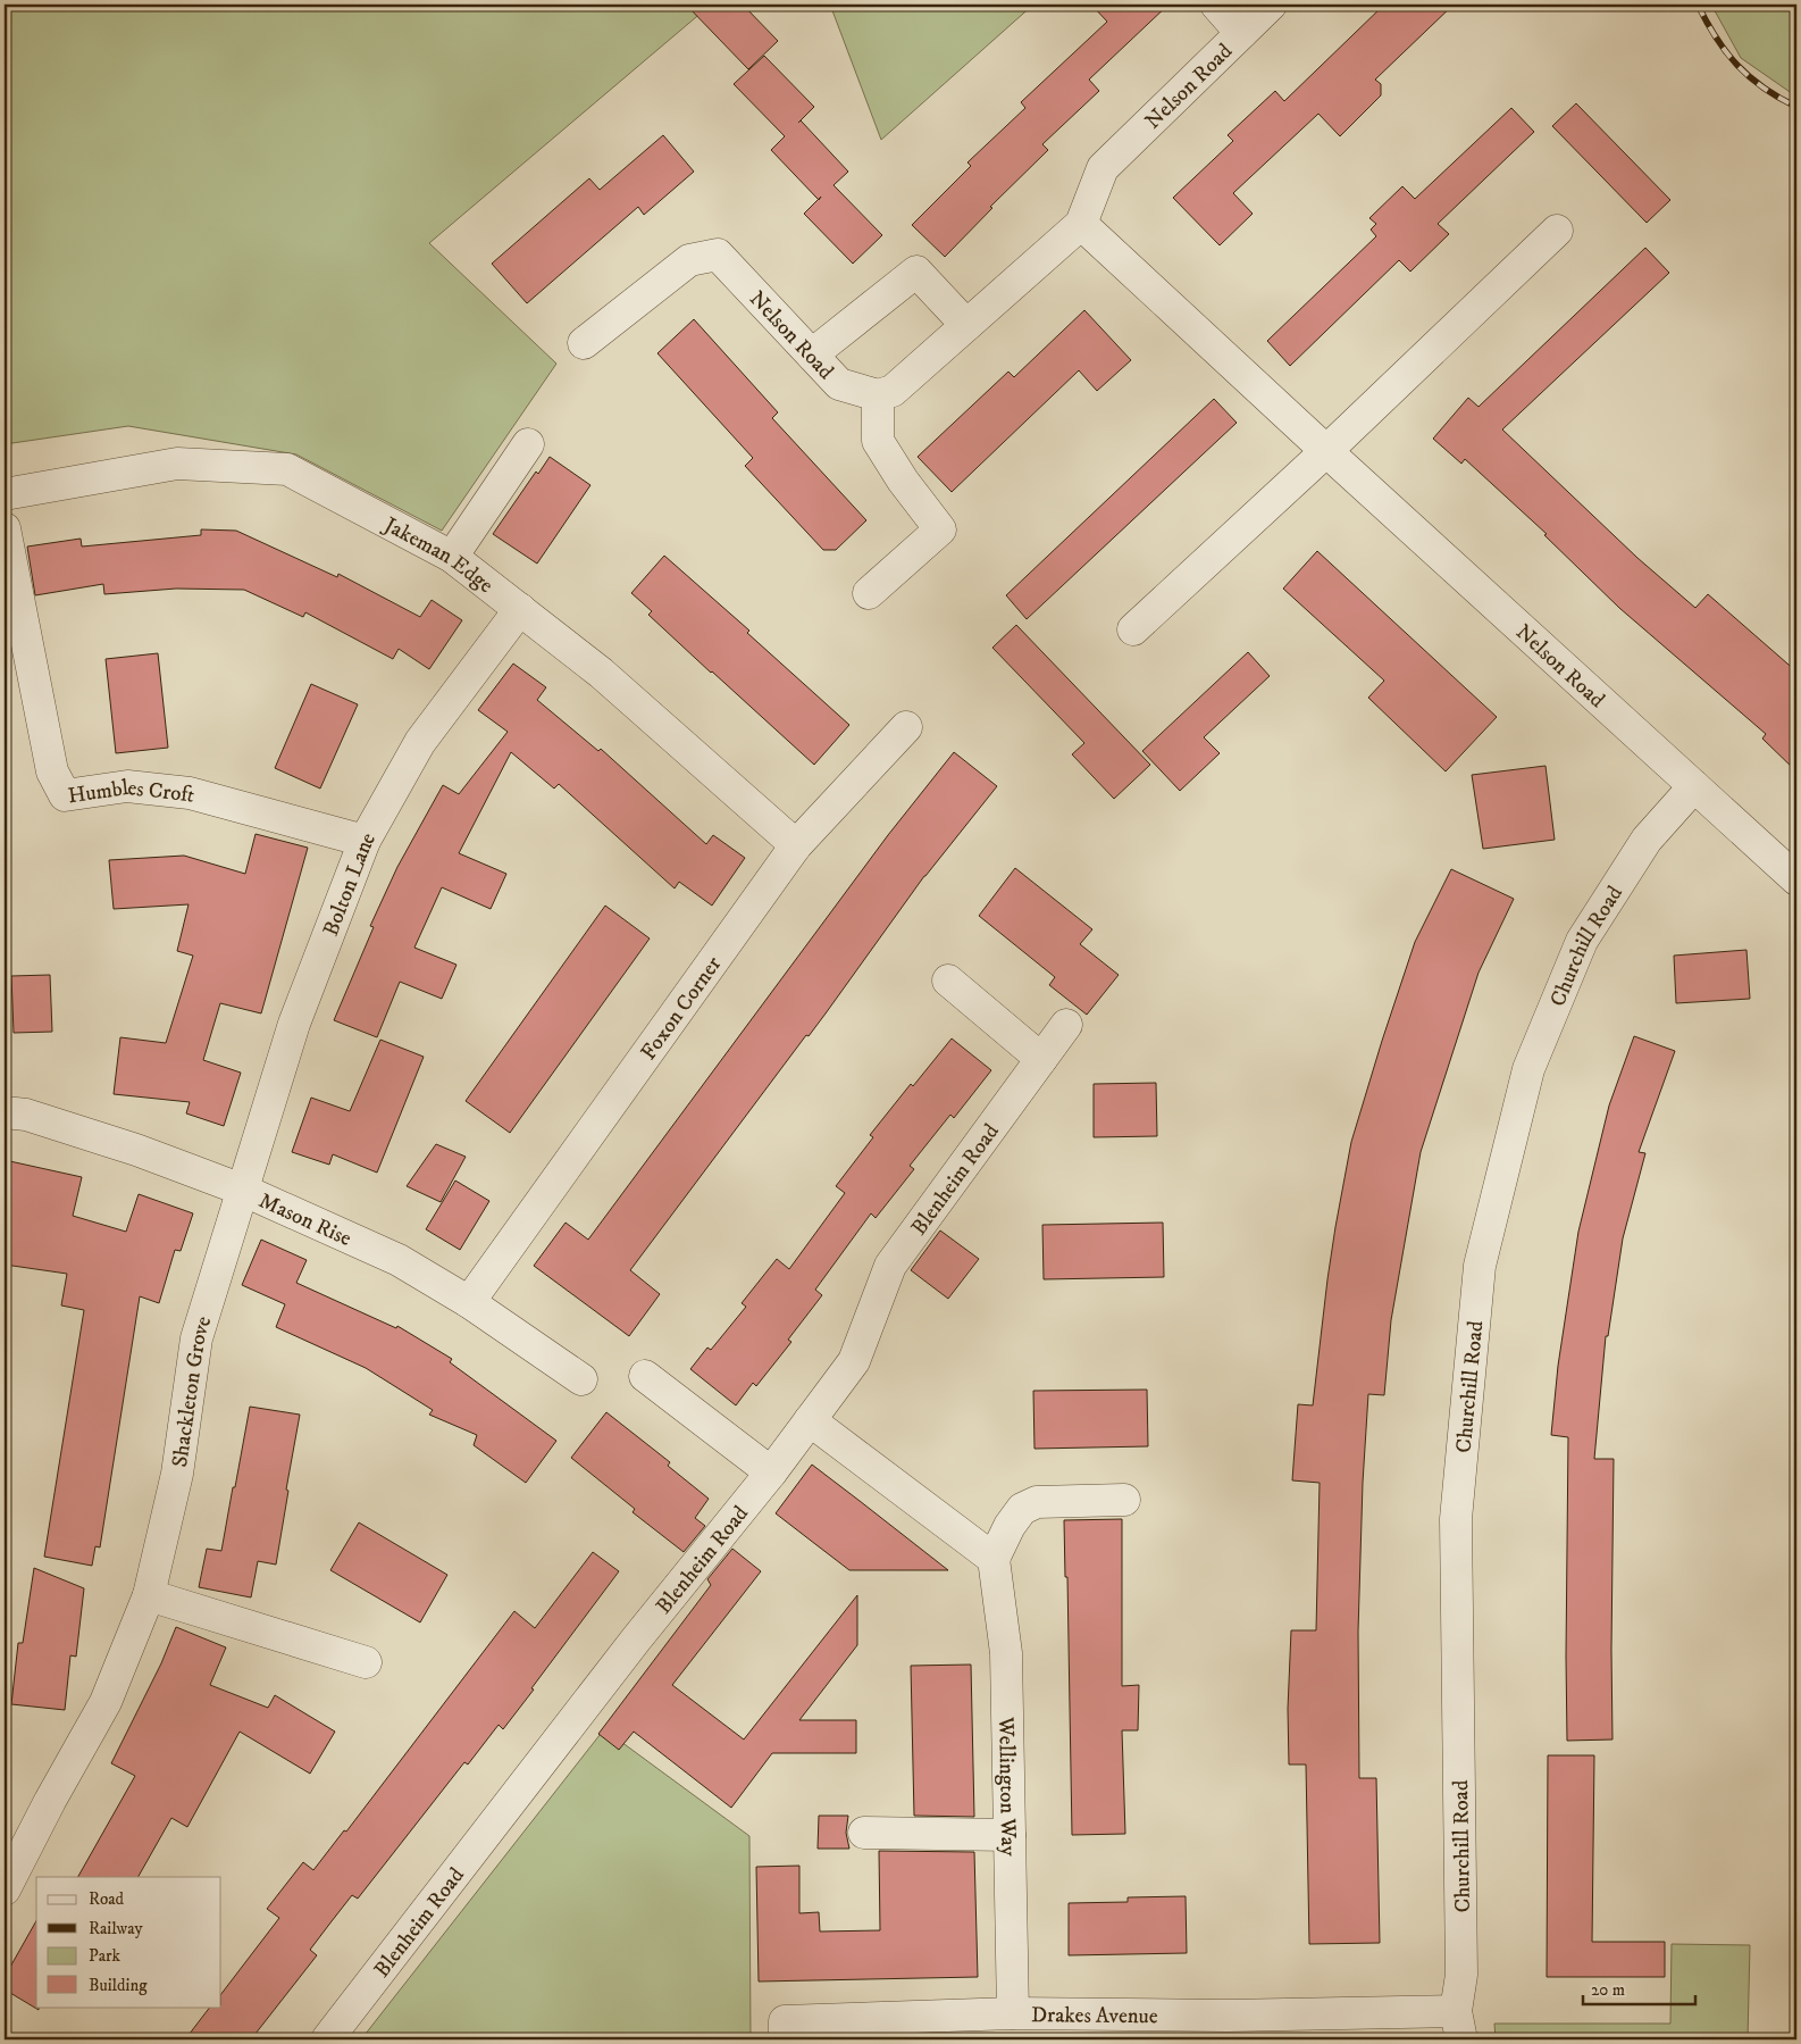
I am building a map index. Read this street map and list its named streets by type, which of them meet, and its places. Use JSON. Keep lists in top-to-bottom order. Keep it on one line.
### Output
{"streets":{"street":["Nelson Road","Jakeman Edge","Humbles Croft","Bolton Lane","Churchill Road","Foxon Corner","Blenheim Road","Mason Rise","Shackleton Grove","Wellington Way","Drakes Avenue"]},"crossings":[["Nelson Road","Churchill Road"],["Jakeman Edge","Bolton Lane"],["Jakeman Edge","Foxon Corner"],["Humbles Croft","Bolton Lane"],["Bolton Lane","Mason Rise"],["Bolton Lane","Shackleton Grove"],["Churchill Road","Drakes Avenue"],["Foxon Corner","Mason Rise"],["Mason Rise","Shackleton Grove"],["Wellington Way","Drakes Avenue"]],"legend":["Road","Railway","Park","Building"],"scale_bar":"20 m"}
